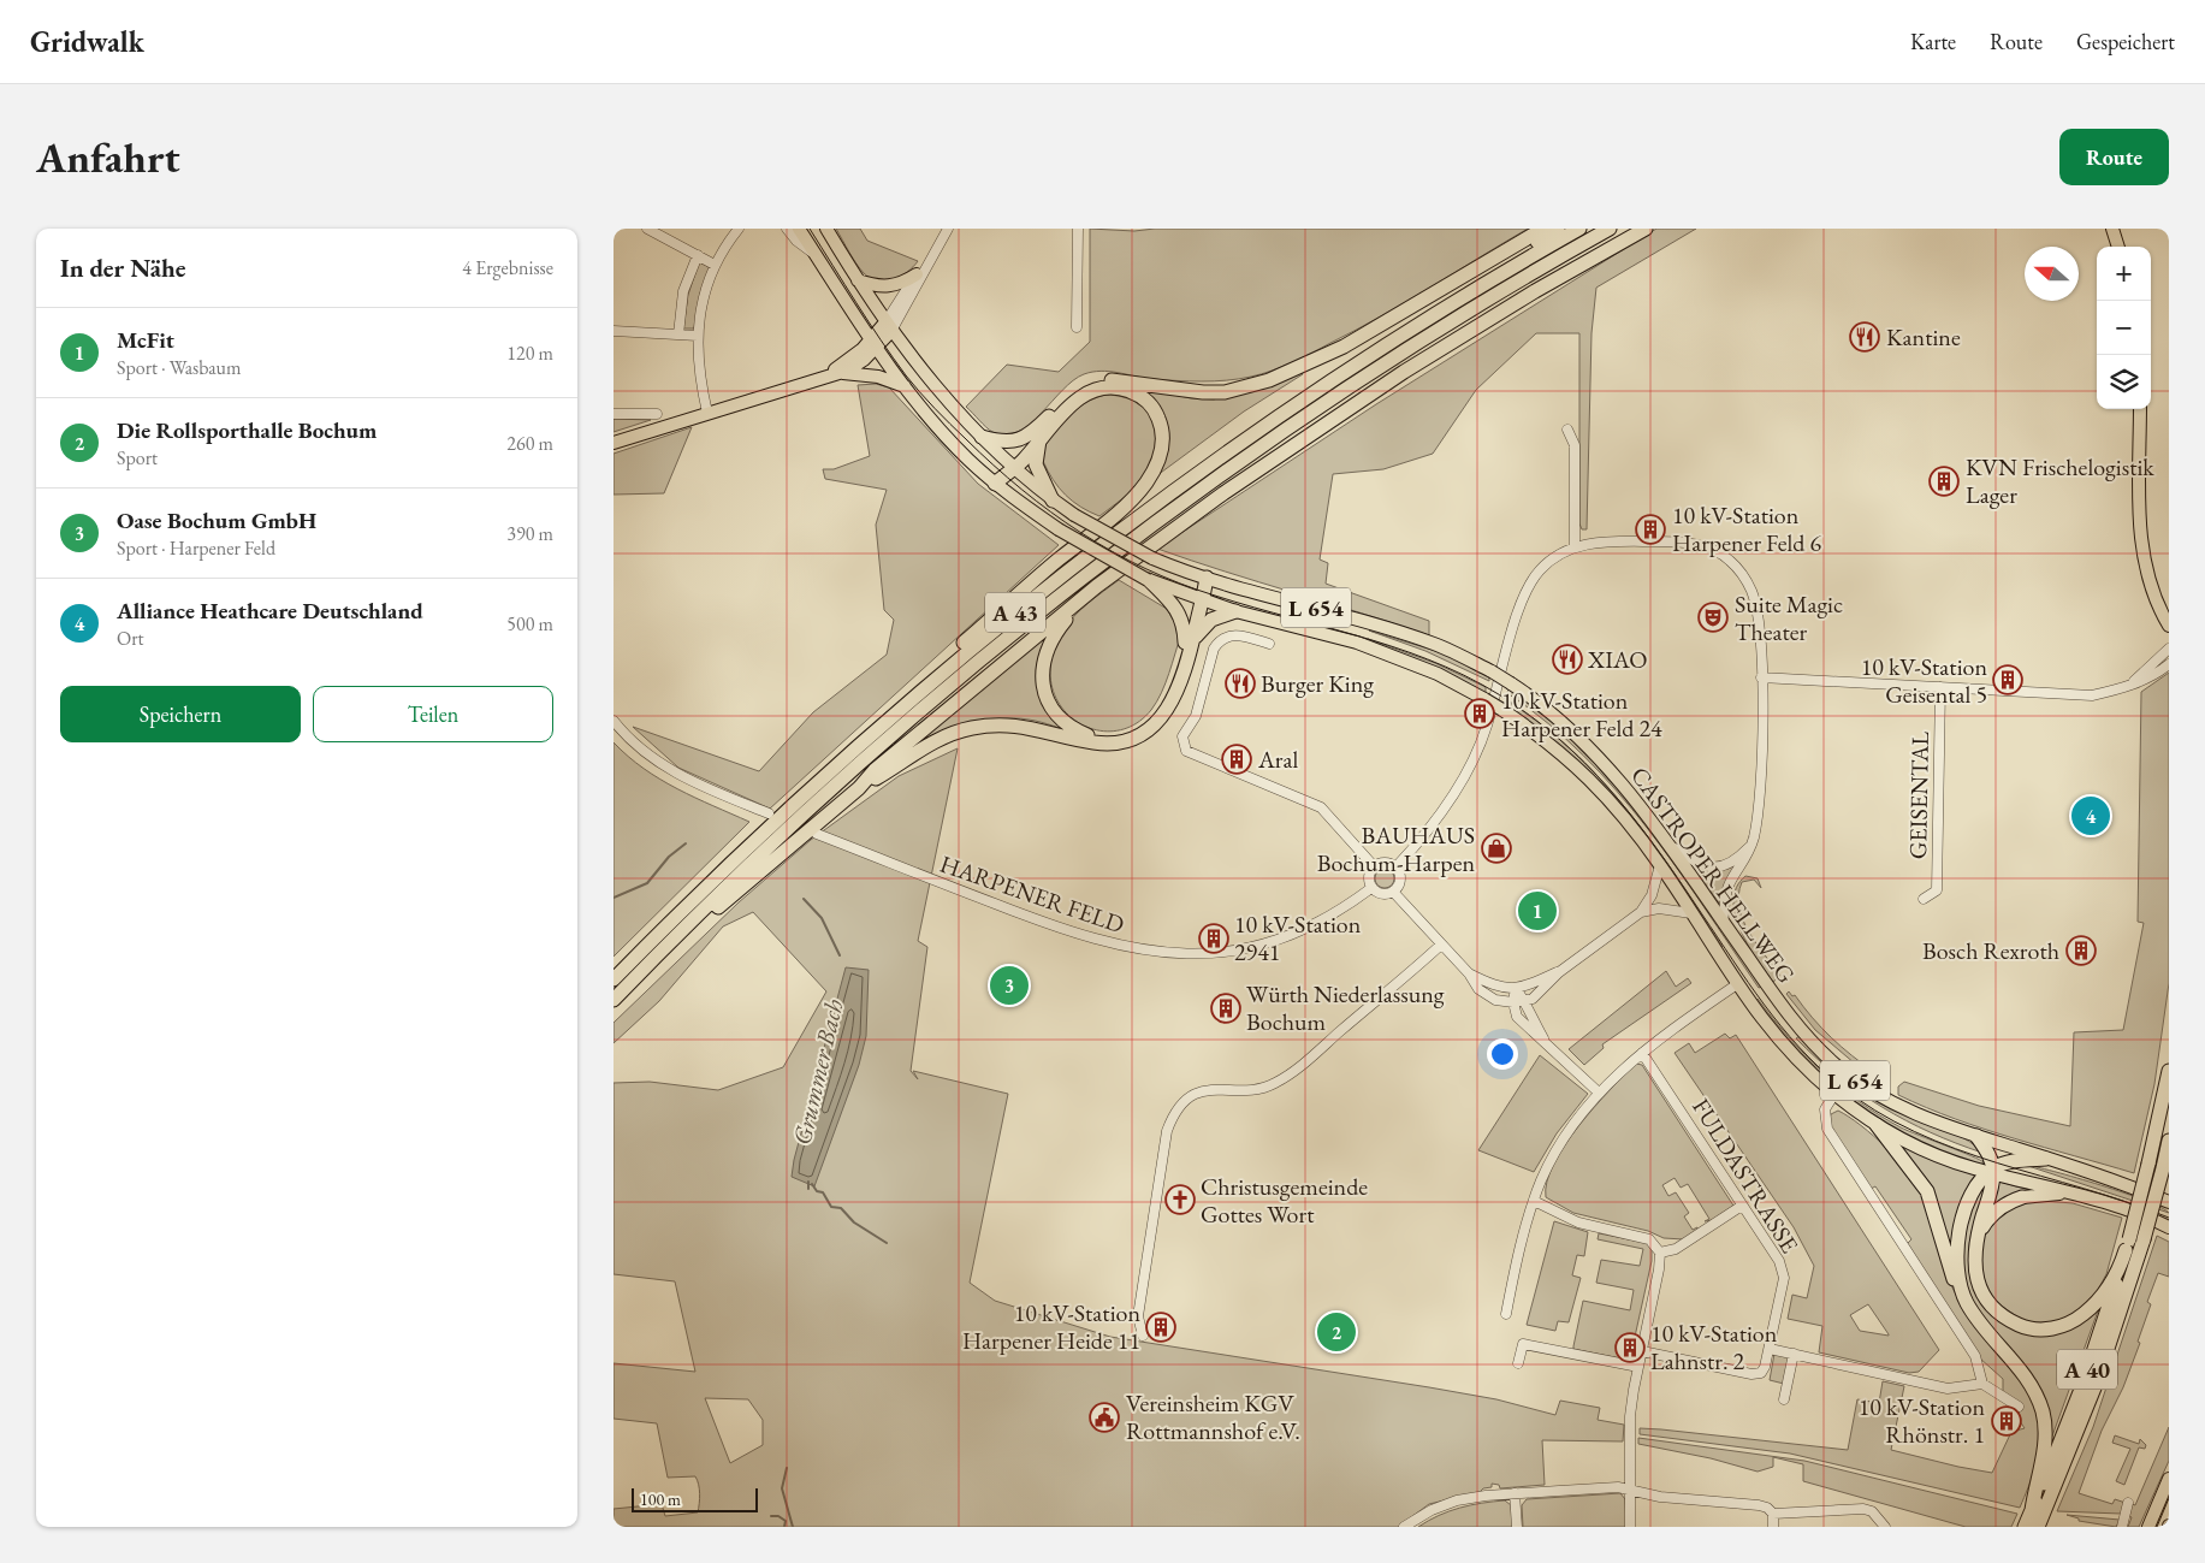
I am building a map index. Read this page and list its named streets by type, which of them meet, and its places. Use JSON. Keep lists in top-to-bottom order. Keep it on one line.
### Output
{"streets":{"highway":["A 43","A 40"],"main road":["L 654","CASTROPER HELLWEG"],"street":["GEISENTAL","HARPENER FELD","FULDASTRASSE"]},"water":["Grummer Bach"],"places":{"restaurant":["Kantine","XIAO","Burger King"],"building":["KVN Frischelogistik Lager","10 kV-Station Harpener Feld 6","10 kV-Station Geisental 5","10 kV-Station Harpener Feld 24","Aral","10 kV-Station 2941","Bosch Rexroth","Würth Niederlassung Bochum","10 kV-Station Harpener Heide 11","10 kV-Station Lahnstr. 2","10 kV-Station Rhönstr. 1"],"theatre":["Suite Magic Theater"],"shop":["BAUHAUS Bochum-Harpen"],"church":["Christusgemeinde Gottes Wort"],"public building":["Vereinsheim KGV Rottmannshof e.V."]},"scale_bar":"100 m","north":"left","page":{"header":"Gridwalk","nav":["Karte","Route","Gespeichert"],"buttons":["Route",["Speichern","Teilen"]],"title":"Anfahrt","heading":["In der Nähe","4 Ergebnisse"],"map_buttons":["+","−"],"list":[{"mark":"1","name":"McFit","note":"Sport · Wasbaum","value":"120 m"},{"mark":"2","name":"Die Rollsporthalle Bochum","note":"Sport","value":"260 m"},{"mark":"3","name":"Oase Bochum GmbH","note":"Sport · Harpener Feld","value":"390 m"},{"mark":"4","name":"Alliance Heathcare Deutschland","note":"Ort","value":"500 m"}],"pins":["4","1","3","2"],"scale":"100 m"}}
